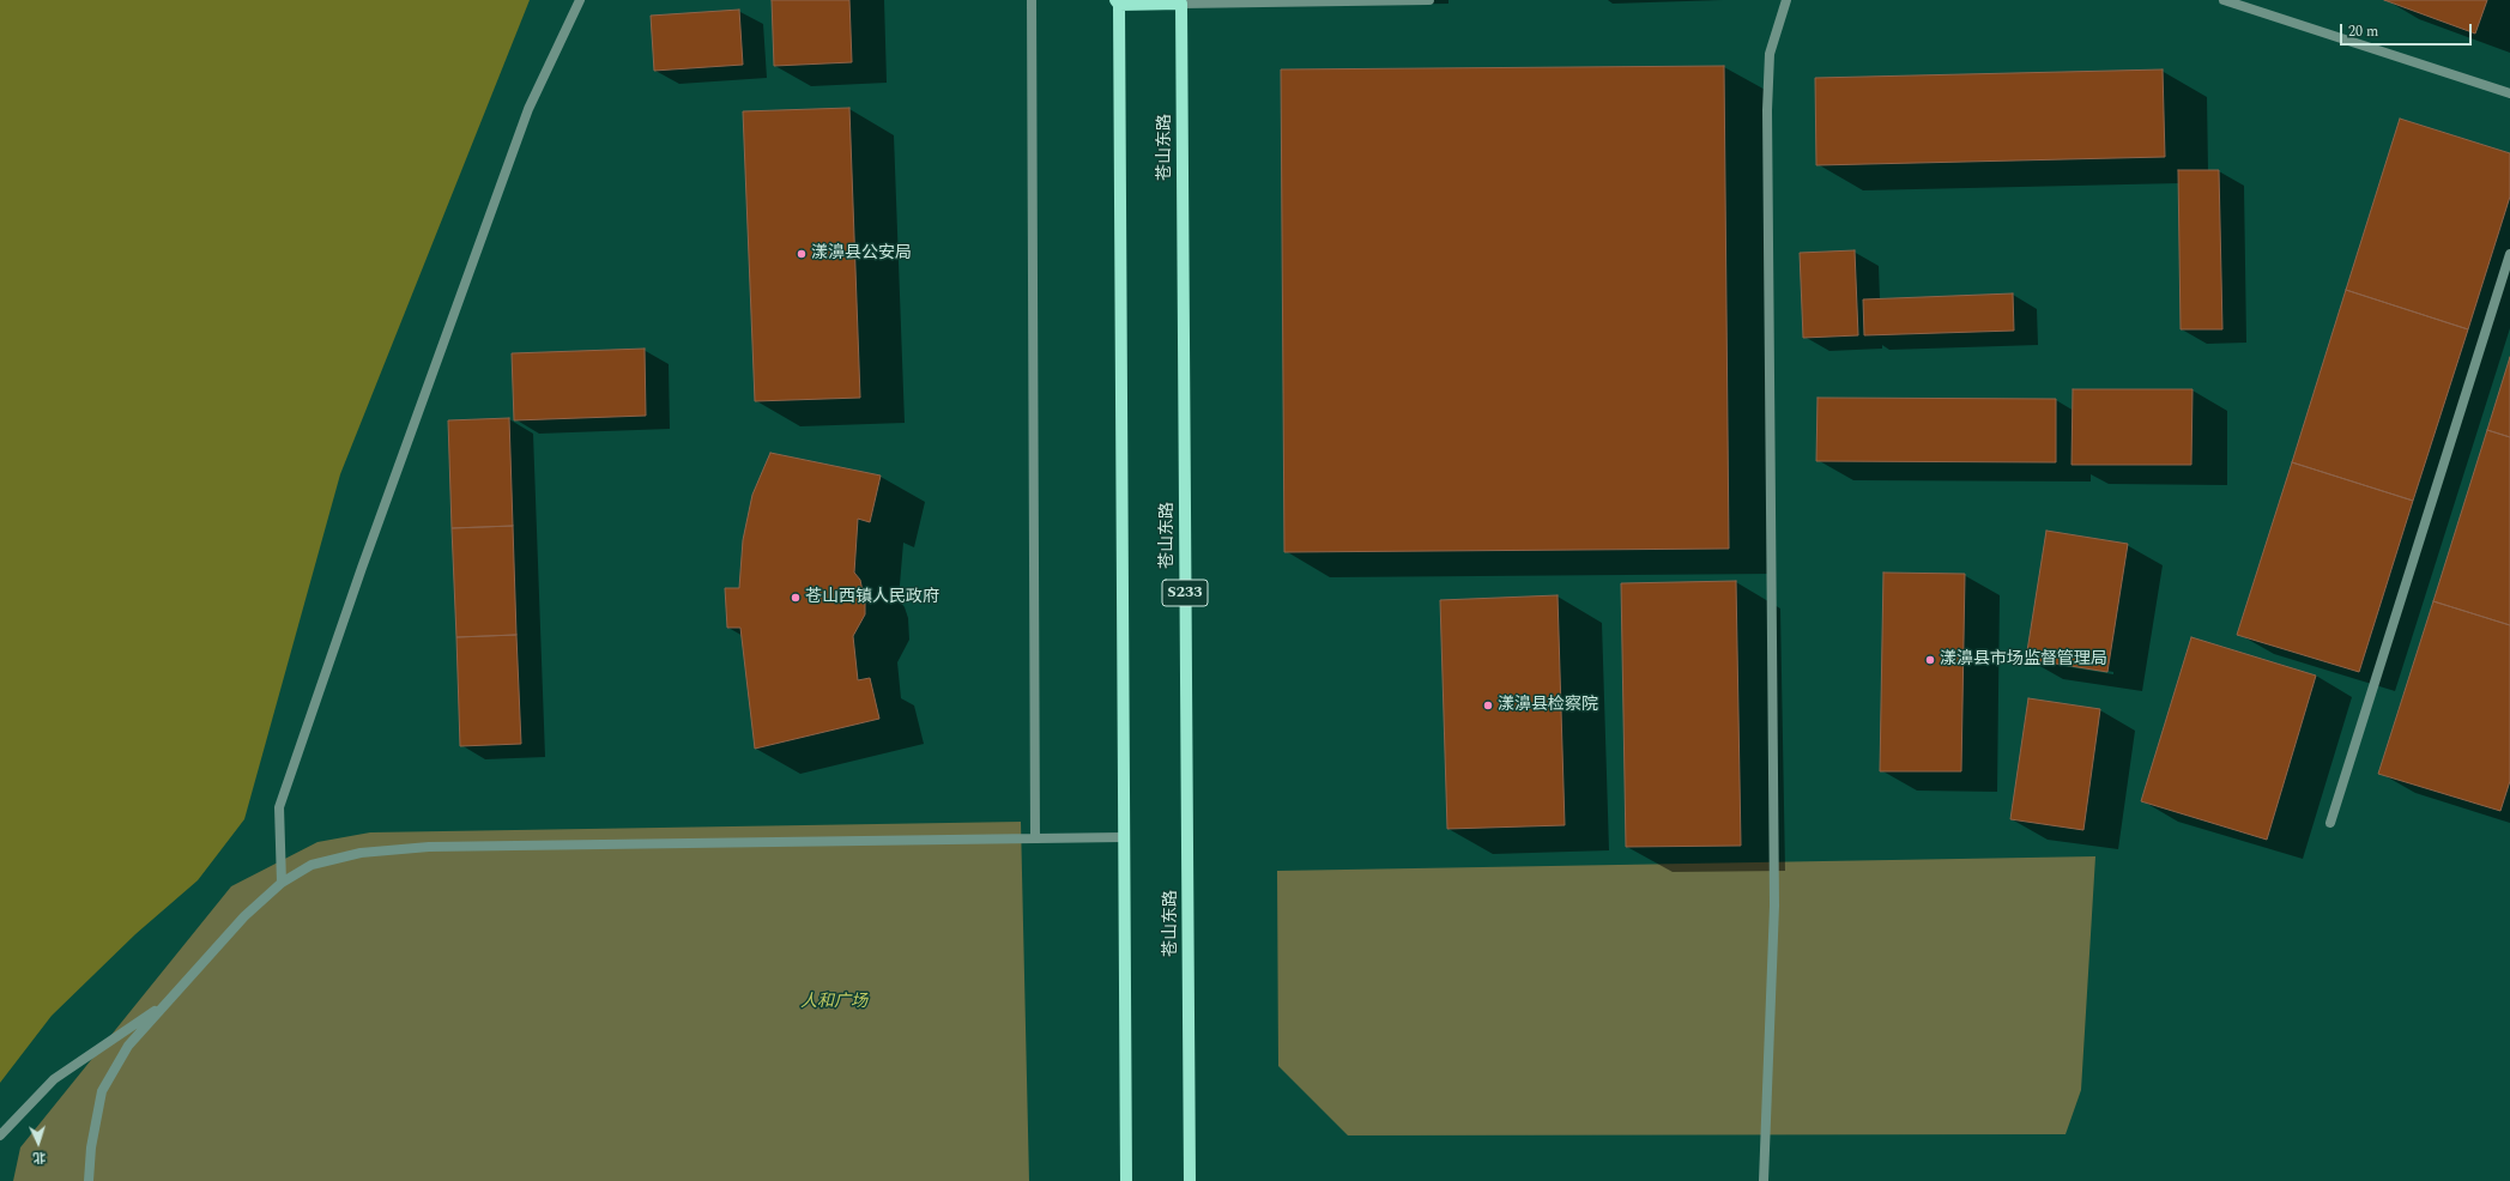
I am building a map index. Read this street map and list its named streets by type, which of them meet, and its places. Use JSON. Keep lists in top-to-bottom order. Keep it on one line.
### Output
{"streets":{"main road":["苍山东路","S233"]},"parks":["人和广场"],"places":["漾濞县公安局","苍山西镇人民政府","漾濞县市场监督管理局","漾濞县检察院"],"scale_bar":"20 m","north":"bottom"}
